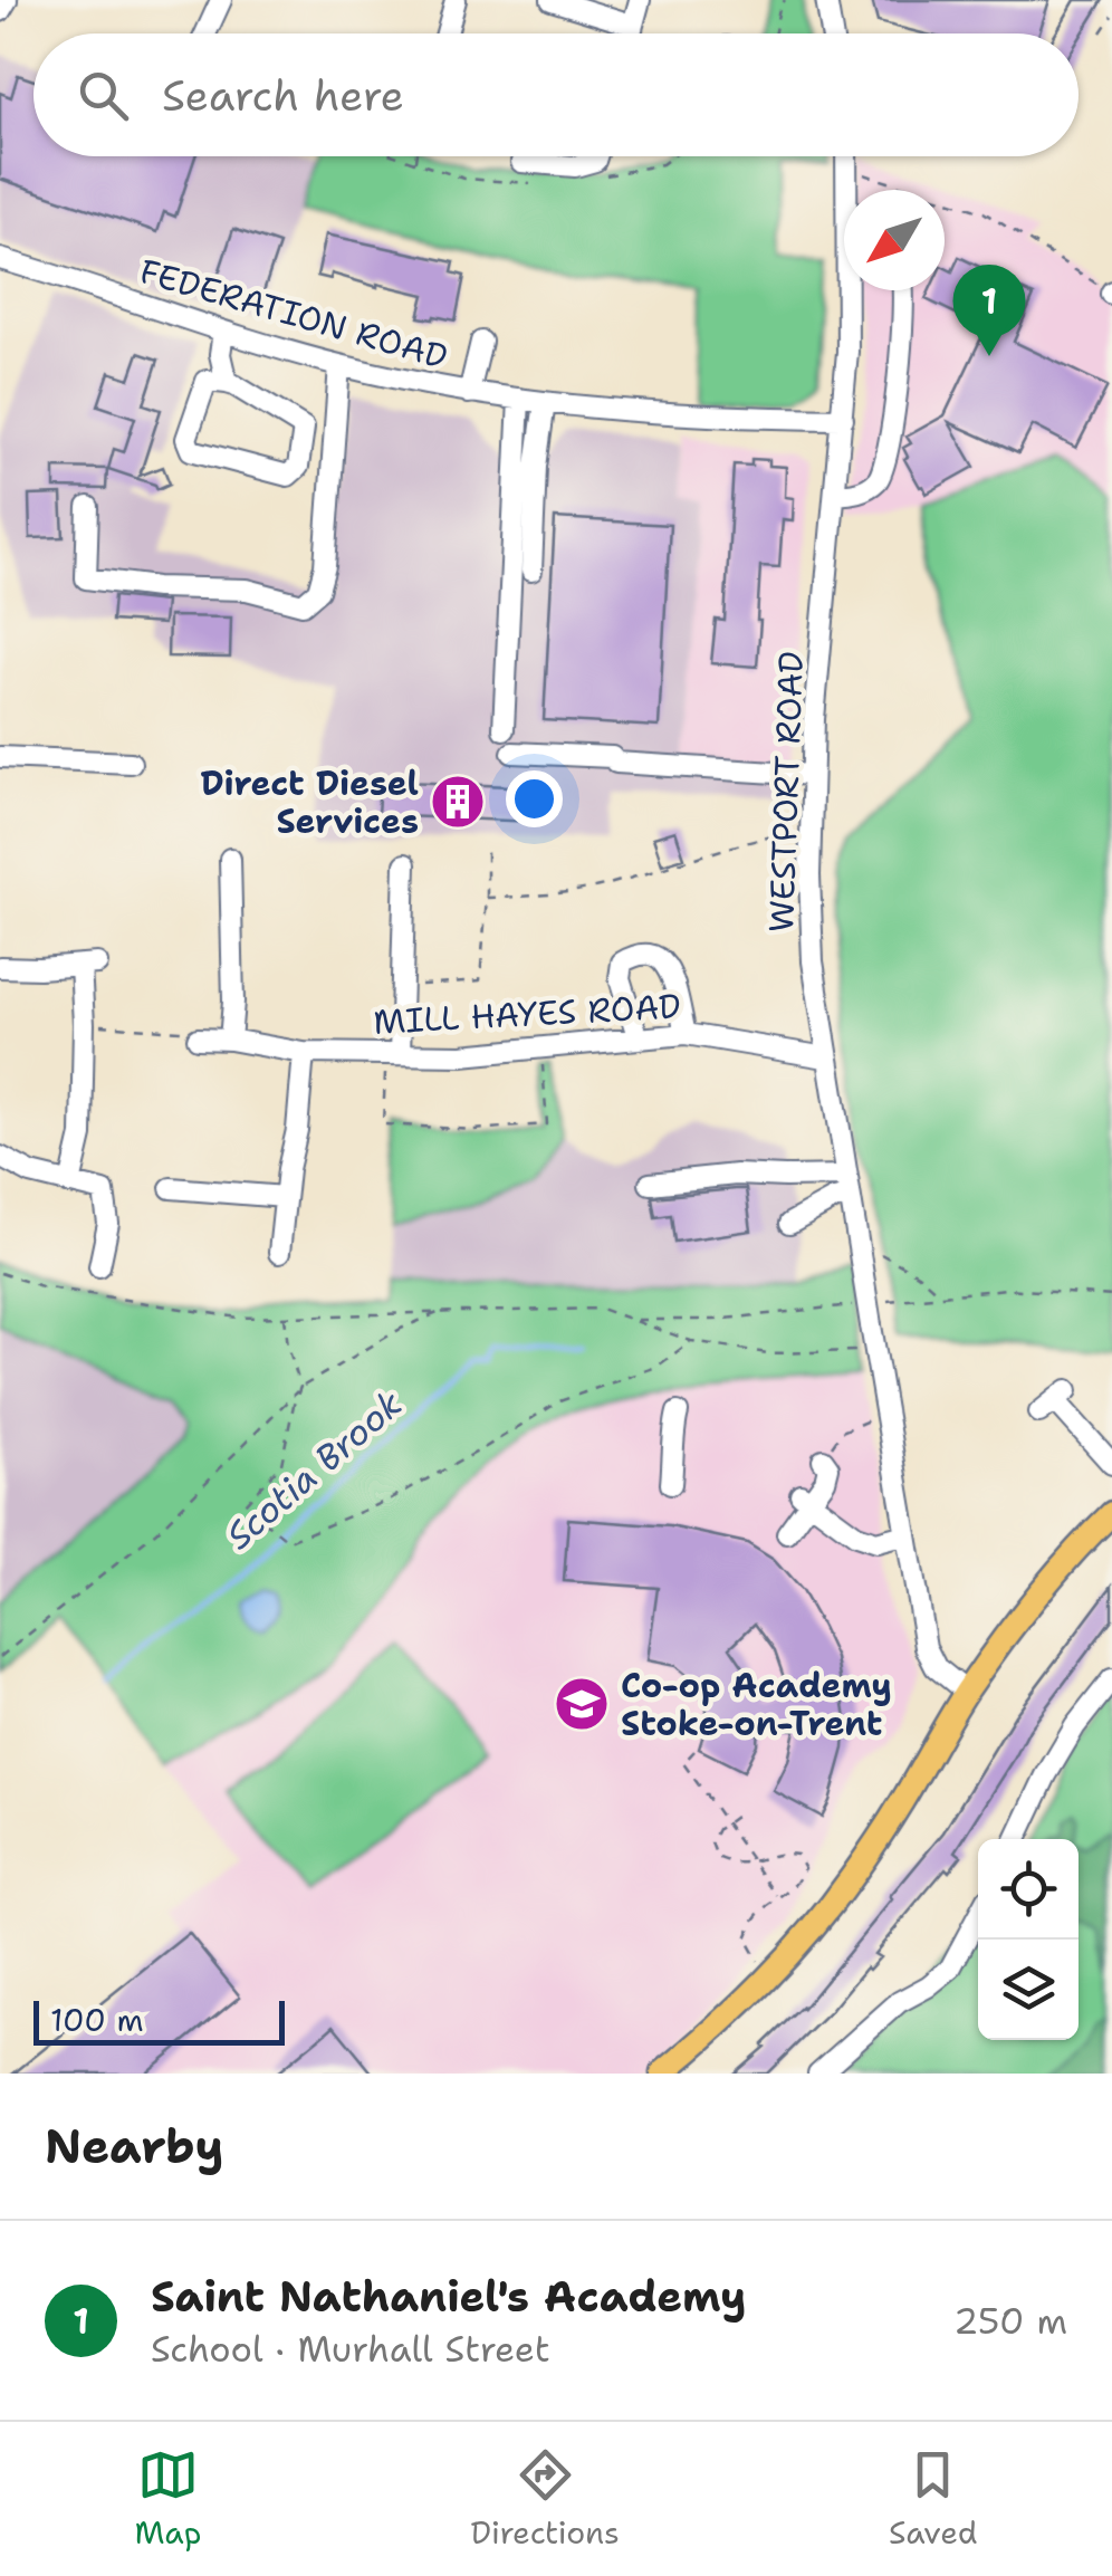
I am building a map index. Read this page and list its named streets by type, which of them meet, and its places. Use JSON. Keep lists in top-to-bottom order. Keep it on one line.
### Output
{"streets":{"street":["FEDERATION ROAD","WESTPORT ROAD","MILL HAYES ROAD"]},"crossings":[["FEDERATION ROAD","WESTPORT ROAD"],["WESTPORT ROAD","MILL HAYES ROAD"]],"water":["Scotia Brook"],"places":{"building":["Direct Diesel Services"],"school or university":["Co-op Academy Stoke-on-Trent"]},"scale_bar":"100 m","north":"bottom left","page":{"search":"Search here","pins":"1","scale":"100 m","heading":"Nearby","list":[{"mark":"1","name":"Saint Nathaniel's Academy","note":"School · Murhall Street","value":"250 m"}],"nav":["Map","Directions","Saved"]}}
